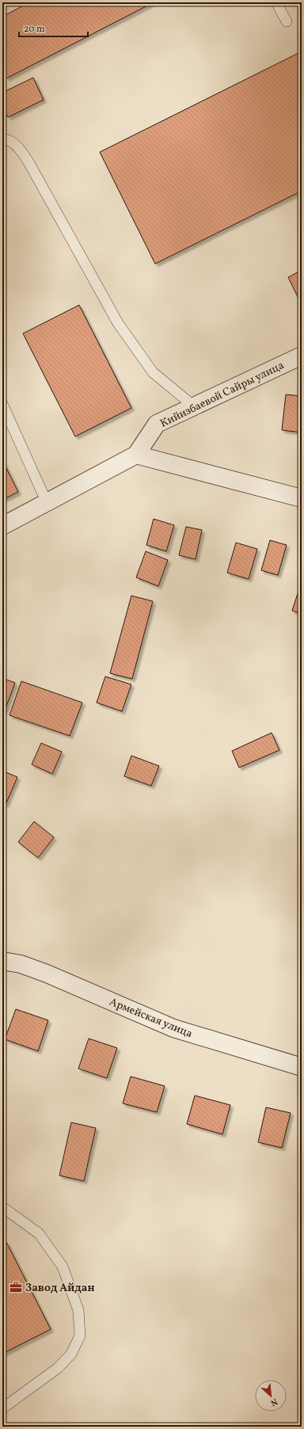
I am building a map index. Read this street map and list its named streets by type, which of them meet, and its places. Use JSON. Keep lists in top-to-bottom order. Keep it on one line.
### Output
{"streets":{"street":["Кийизбаевой Сайры улица","Армейская улица"]},"places":{"office":["Завод Айдан"]},"scale_bar":"20 m","north":"bottom right"}
